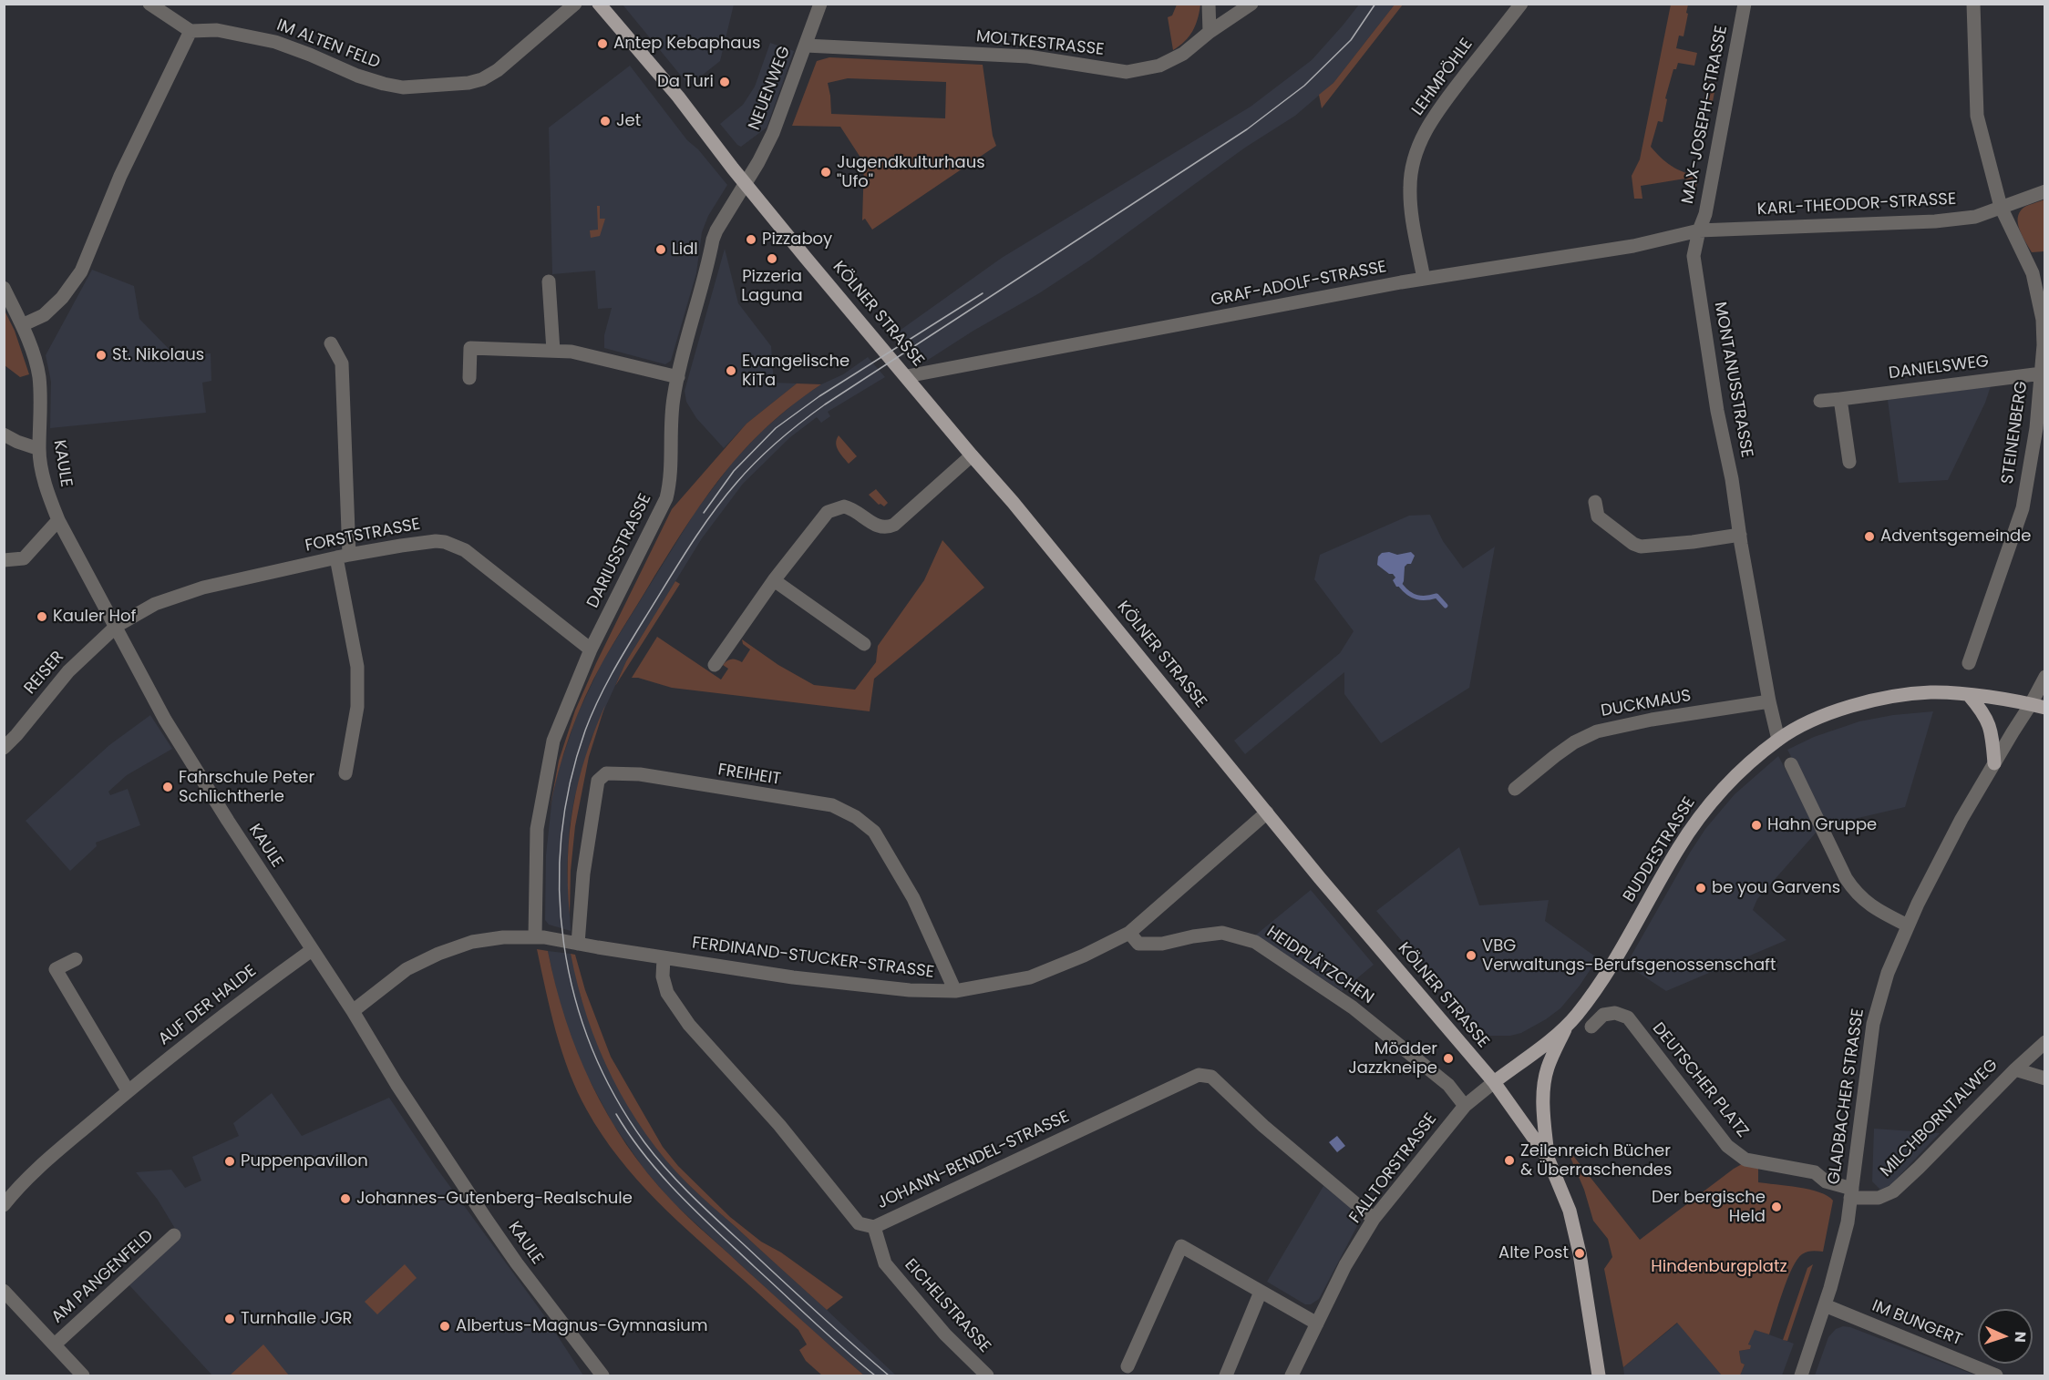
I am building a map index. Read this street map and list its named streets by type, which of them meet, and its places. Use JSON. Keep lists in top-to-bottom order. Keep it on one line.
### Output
{"streets":{"main road":["KÖLNER STRASSE","BUDDESTRASSE"],"street":["MOLTKESTRASSE","IM ALTEN FELD","LEHMPÖHLE","NEUENWEG","MAX-JOSEPH-STRASSE","KARL-THEODOR-STRASSE","GRAF-ADOLF-STRASSE","DANIELSWEG","MONTANUSSTRASSE","STEINENBERG","KAULE","FORSTSTRASSE","DARIUSSTRASSE","REISER","DUCKMAUS","FREIHEIT","FERDINAND-STUCKER-STRASSE","HEIDPLÄTZCHEN","AUF DER HALDE","DEUTSCHER PLATZ","GLADBACHER STRASSE","MILCHBORNTALWEG","JOHANN-BENDEL-STRASSE","FALLTORSTRASSE","AM PANGENFELD","EICHELSTRASSE","IM BUNGERT"]},"crossings":[["MOLTKESTRASSE","NEUENWEG"],["LEHMPÖHLE","GRAF-ADOLF-STRASSE"],["NEUENWEG","KÖLNER STRASSE"],["NEUENWEG","DARIUSSTRASSE"],["MAX-JOSEPH-STRASSE","KARL-THEODOR-STRASSE"],["MAX-JOSEPH-STRASSE","GRAF-ADOLF-STRASSE"],["MAX-JOSEPH-STRASSE","MONTANUSSTRASSE"],["KARL-THEODOR-STRASSE","GRAF-ADOLF-STRASSE"],["KARL-THEODOR-STRASSE","MONTANUSSTRASSE"],["KARL-THEODOR-STRASSE","STEINENBERG"],["GRAF-ADOLF-STRASSE","KÖLNER STRASSE"],["GRAF-ADOLF-STRASSE","MONTANUSSTRASSE"],["KÖLNER STRASSE","DARIUSSTRASSE"],["KÖLNER STRASSE","BUDDESTRASSE"],["KÖLNER STRASSE","FERDINAND-STUCKER-STRASSE"],["KÖLNER STRASSE","FALLTORSTRASSE"],["DANIELSWEG","STEINENBERG"],["MONTANUSSTRASSE","DUCKMAUS"],["MONTANUSSTRASSE","BUDDESTRASSE"],["KAULE","FORSTSTRASSE"],["KAULE","REISER"],["KAULE","FERDINAND-STUCKER-STRASSE"],["KAULE","AUF DER HALDE"],["FORSTSTRASSE","DARIUSSTRASSE"],["FORSTSTRASSE","REISER"],["DARIUSSTRASSE","FERDINAND-STUCKER-STRASSE"],["FREIHEIT","FERDINAND-STUCKER-STRASSE"],["BUDDESTRASSE","GLADBACHER STRASSE"],["BUDDESTRASSE","FALLTORSTRASSE"],["FERDINAND-STUCKER-STRASSE","HEIDPLÄTZCHEN"],["FERDINAND-STUCKER-STRASSE","JOHANN-BENDEL-STRASSE"],["HEIDPLÄTZCHEN","FALLTORSTRASSE"],["DEUTSCHER PLATZ","GLADBACHER STRASSE"],["DEUTSCHER PLATZ","MILCHBORNTALWEG"],["GLADBACHER STRASSE","MILCHBORNTALWEG"],["GLADBACHER STRASSE","IM BUNGERT"],["JOHANN-BENDEL-STRASSE","FALLTORSTRASSE"],["JOHANN-BENDEL-STRASSE","EICHELSTRASSE"]],"parks":["Hindenburgplatz"],"places":["Antep Kebaphaus","Da Turi","Jet","Jugendkulturhaus \"Ufo\"","Pizzaboy","Lidl","Pizzeria Laguna","St. Nikolaus","Evangelische KiTa","Adventsgemeinde","Kauler Hof","Fahrschule Peter Schlichtherle","Hahn Gruppe","be you Garvens","VBG Verwaltungs-Berufsgenossenschaft","Mödder Jazzkneipe","Zeilenreich Bücher & Überraschendes","Puppenpavillon","Johannes-Gutenberg-Realschule","Der bergische Held","Alte Post","Turnhalle JGR","Albertus-Magnus-Gymnasium"],"north":"right"}
